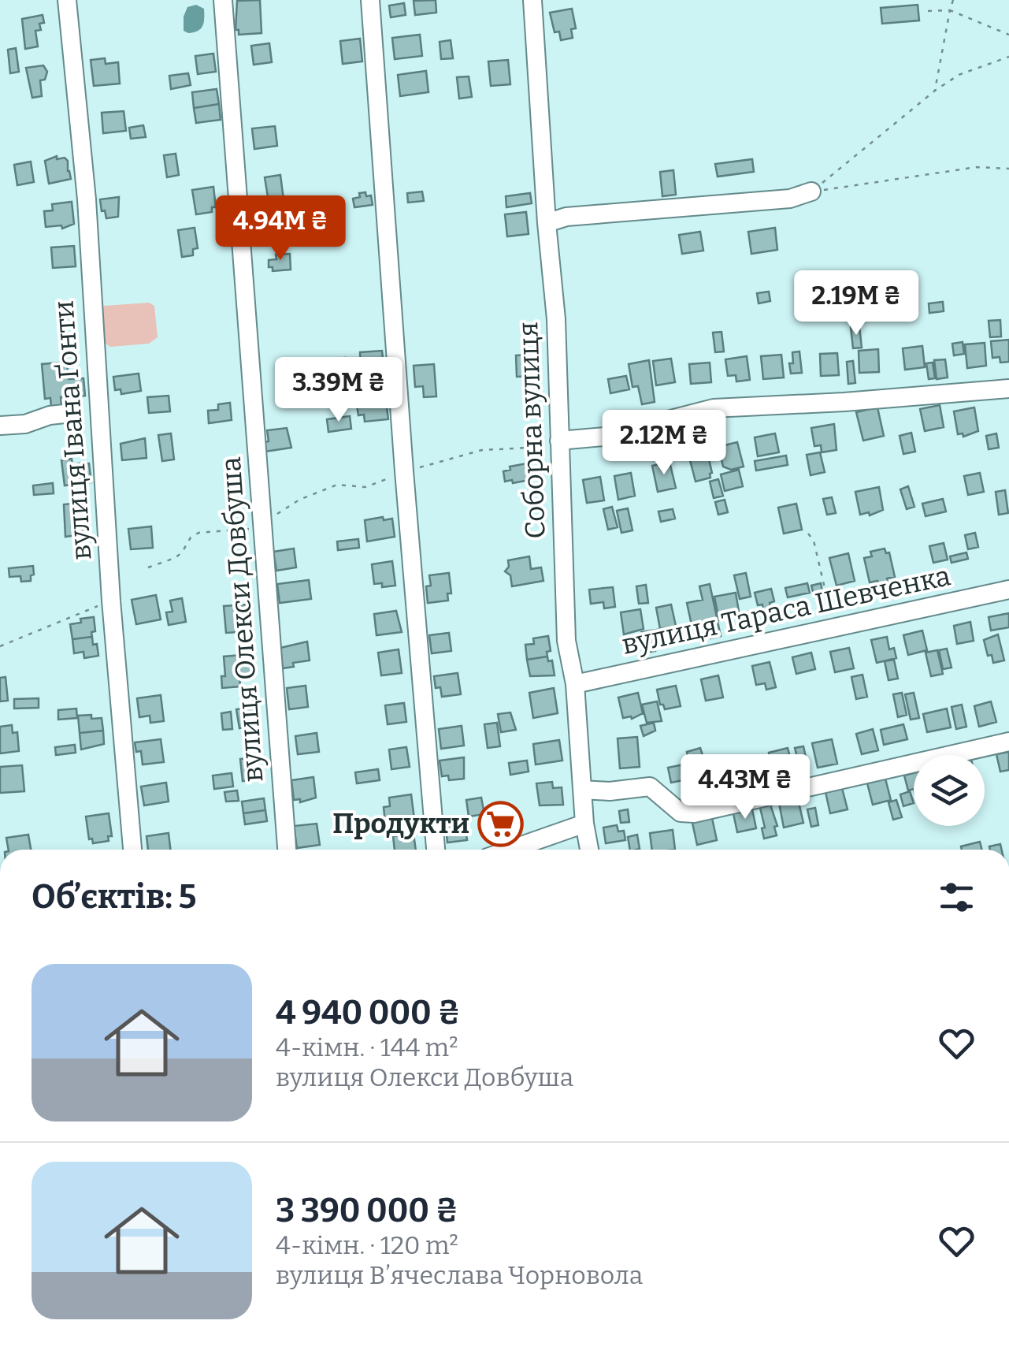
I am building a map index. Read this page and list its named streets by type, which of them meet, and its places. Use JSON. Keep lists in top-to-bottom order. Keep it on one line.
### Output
{"streets":{"street":["вулиця Івана Ґонти","Соборна вулиця","вулиця Тараса Шевченка","вулиця Олекси Довбуша"]},"crossings":[["Соборна вулиця","вулиця Тараса Шевченка"]],"places":{"supermarket":["Продукти"]},"page":{"price":["4.94M ₴","2.19M ₴","3.39M ₴","2.12M ₴","4.43M ₴"],"heading":"Об’єктів: 5","list":[{"name":"4 940 000 ₴","note":"4-кімн. · 144 m² · вулиця Олекси Довбуша"},{"name":"3 390 000 ₴","note":"4-кімн. · 120 m² · вулиця Вʼячеслава Чорновола"}]}}
